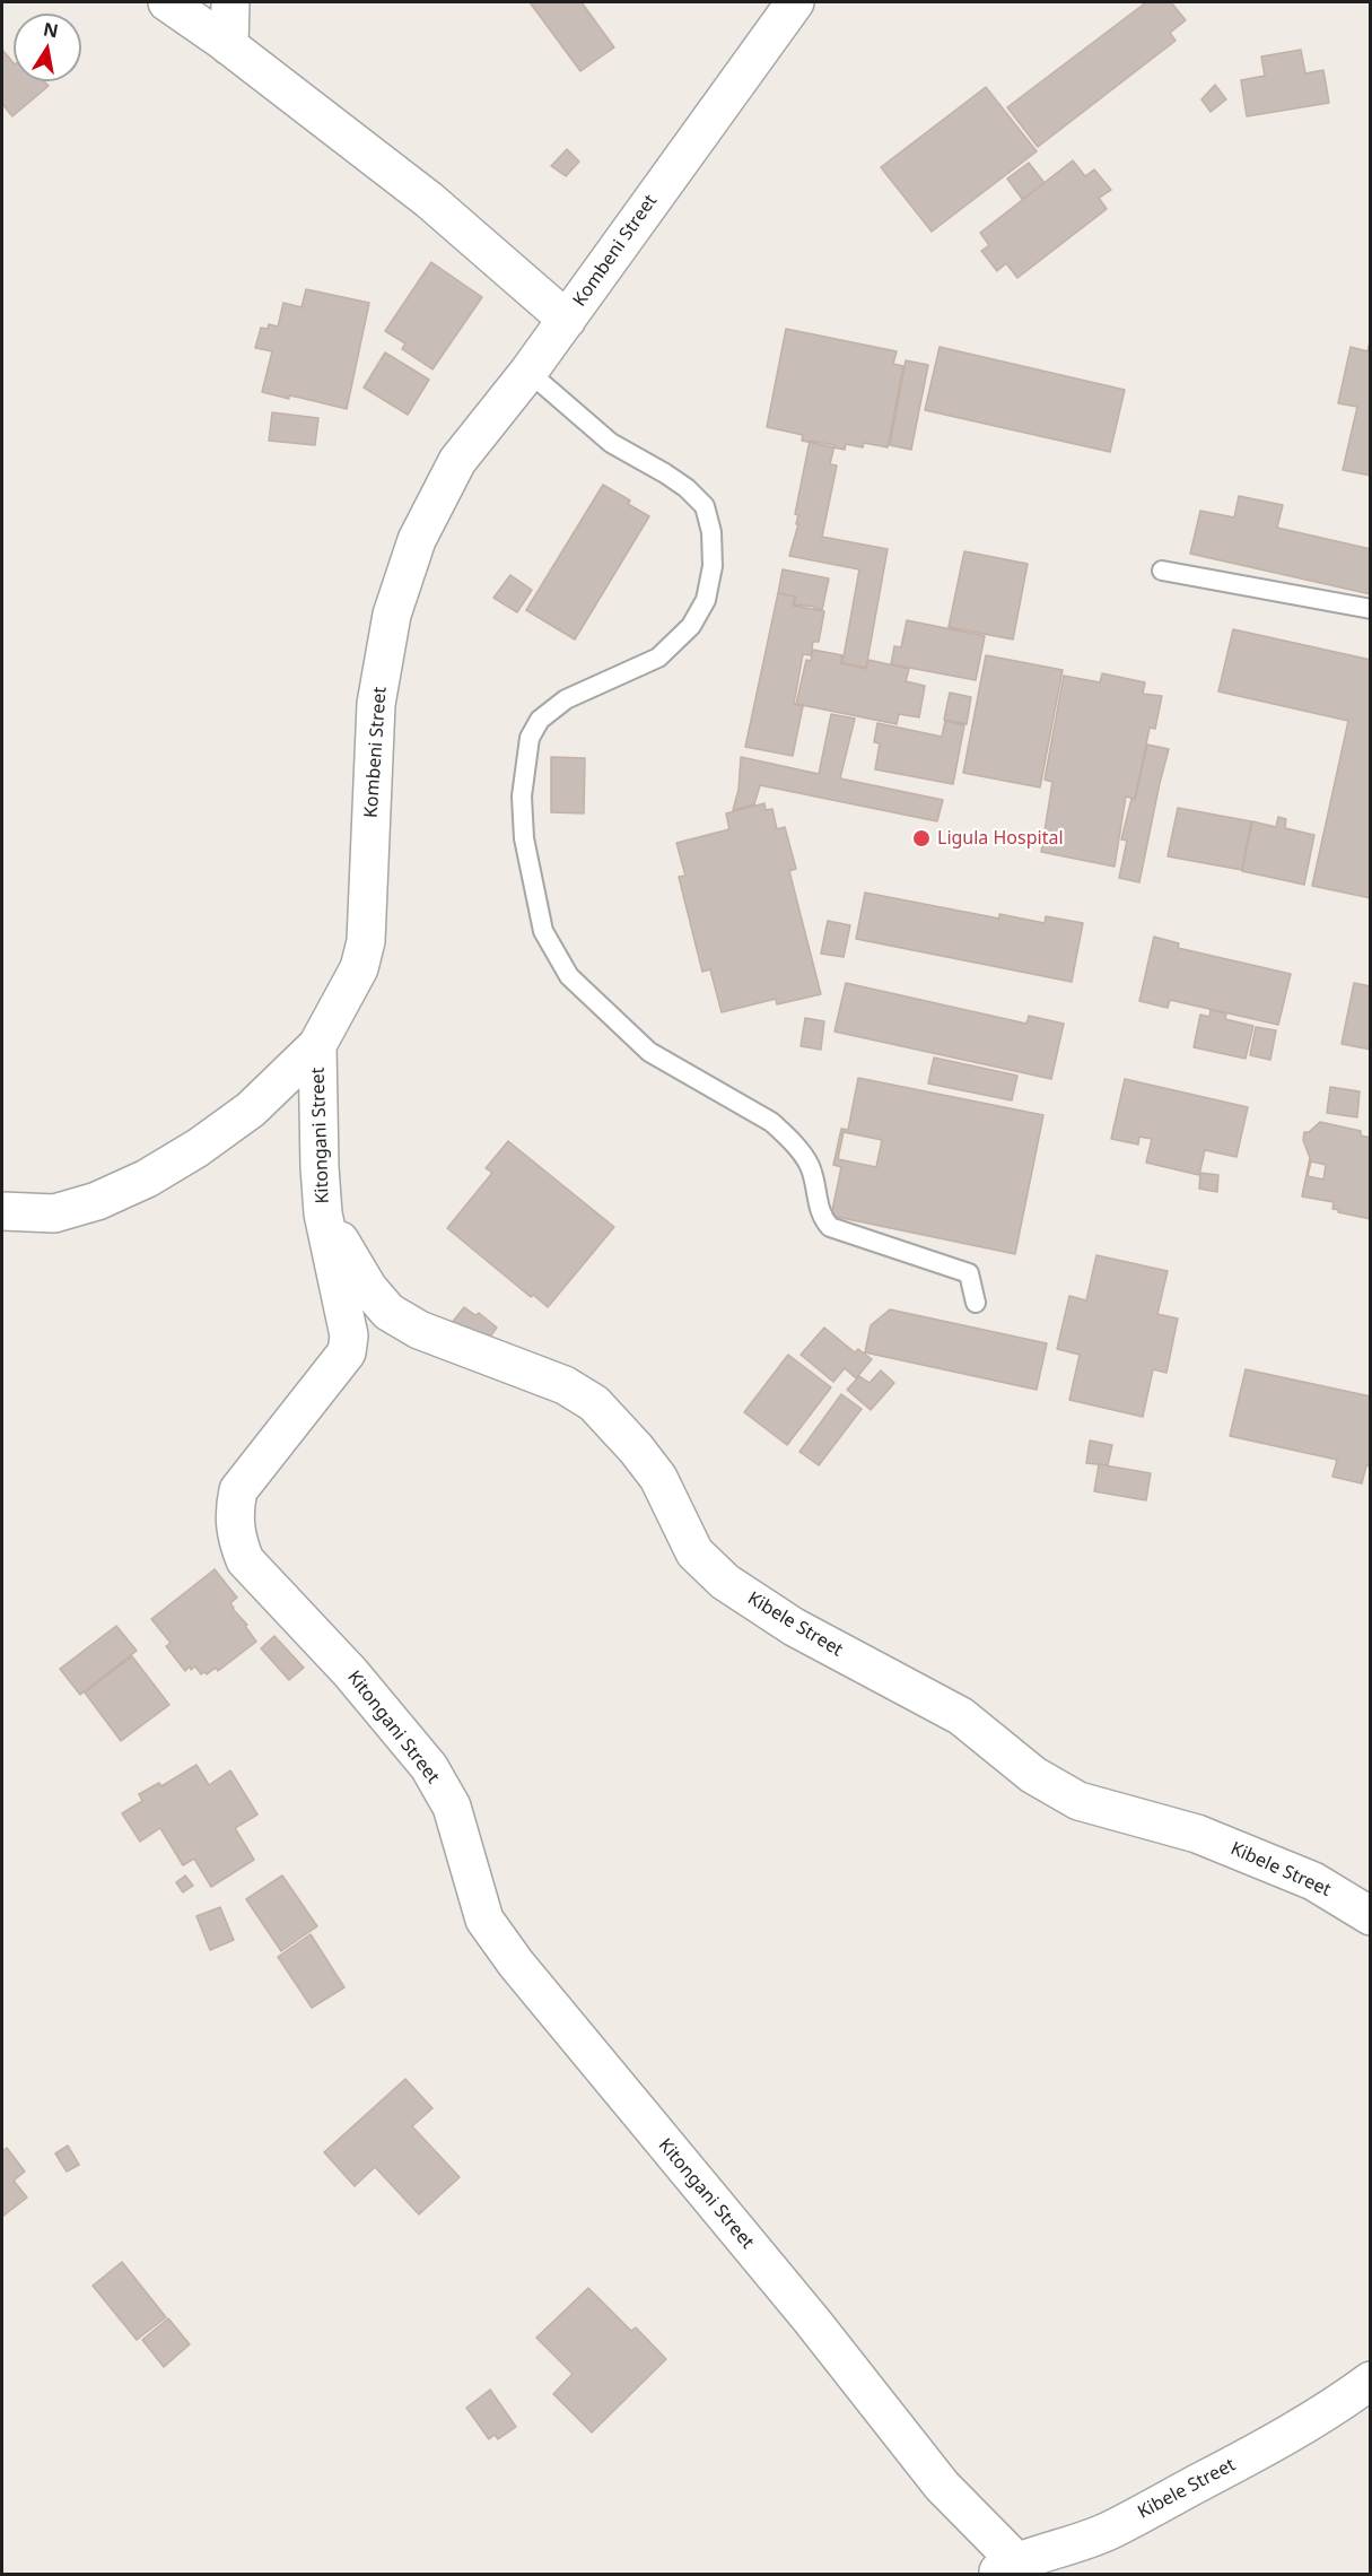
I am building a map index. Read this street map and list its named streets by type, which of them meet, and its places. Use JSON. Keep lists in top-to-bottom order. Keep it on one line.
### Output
{"streets":{"street":["Kombeni Street","Kitongani Street","Kibele Street"]},"crossings":[["Kombeni Street","Kitongani Street"],["Kitongani Street","Kibele Street"]],"places":["Ligula Hospital"],"north":"top"}
